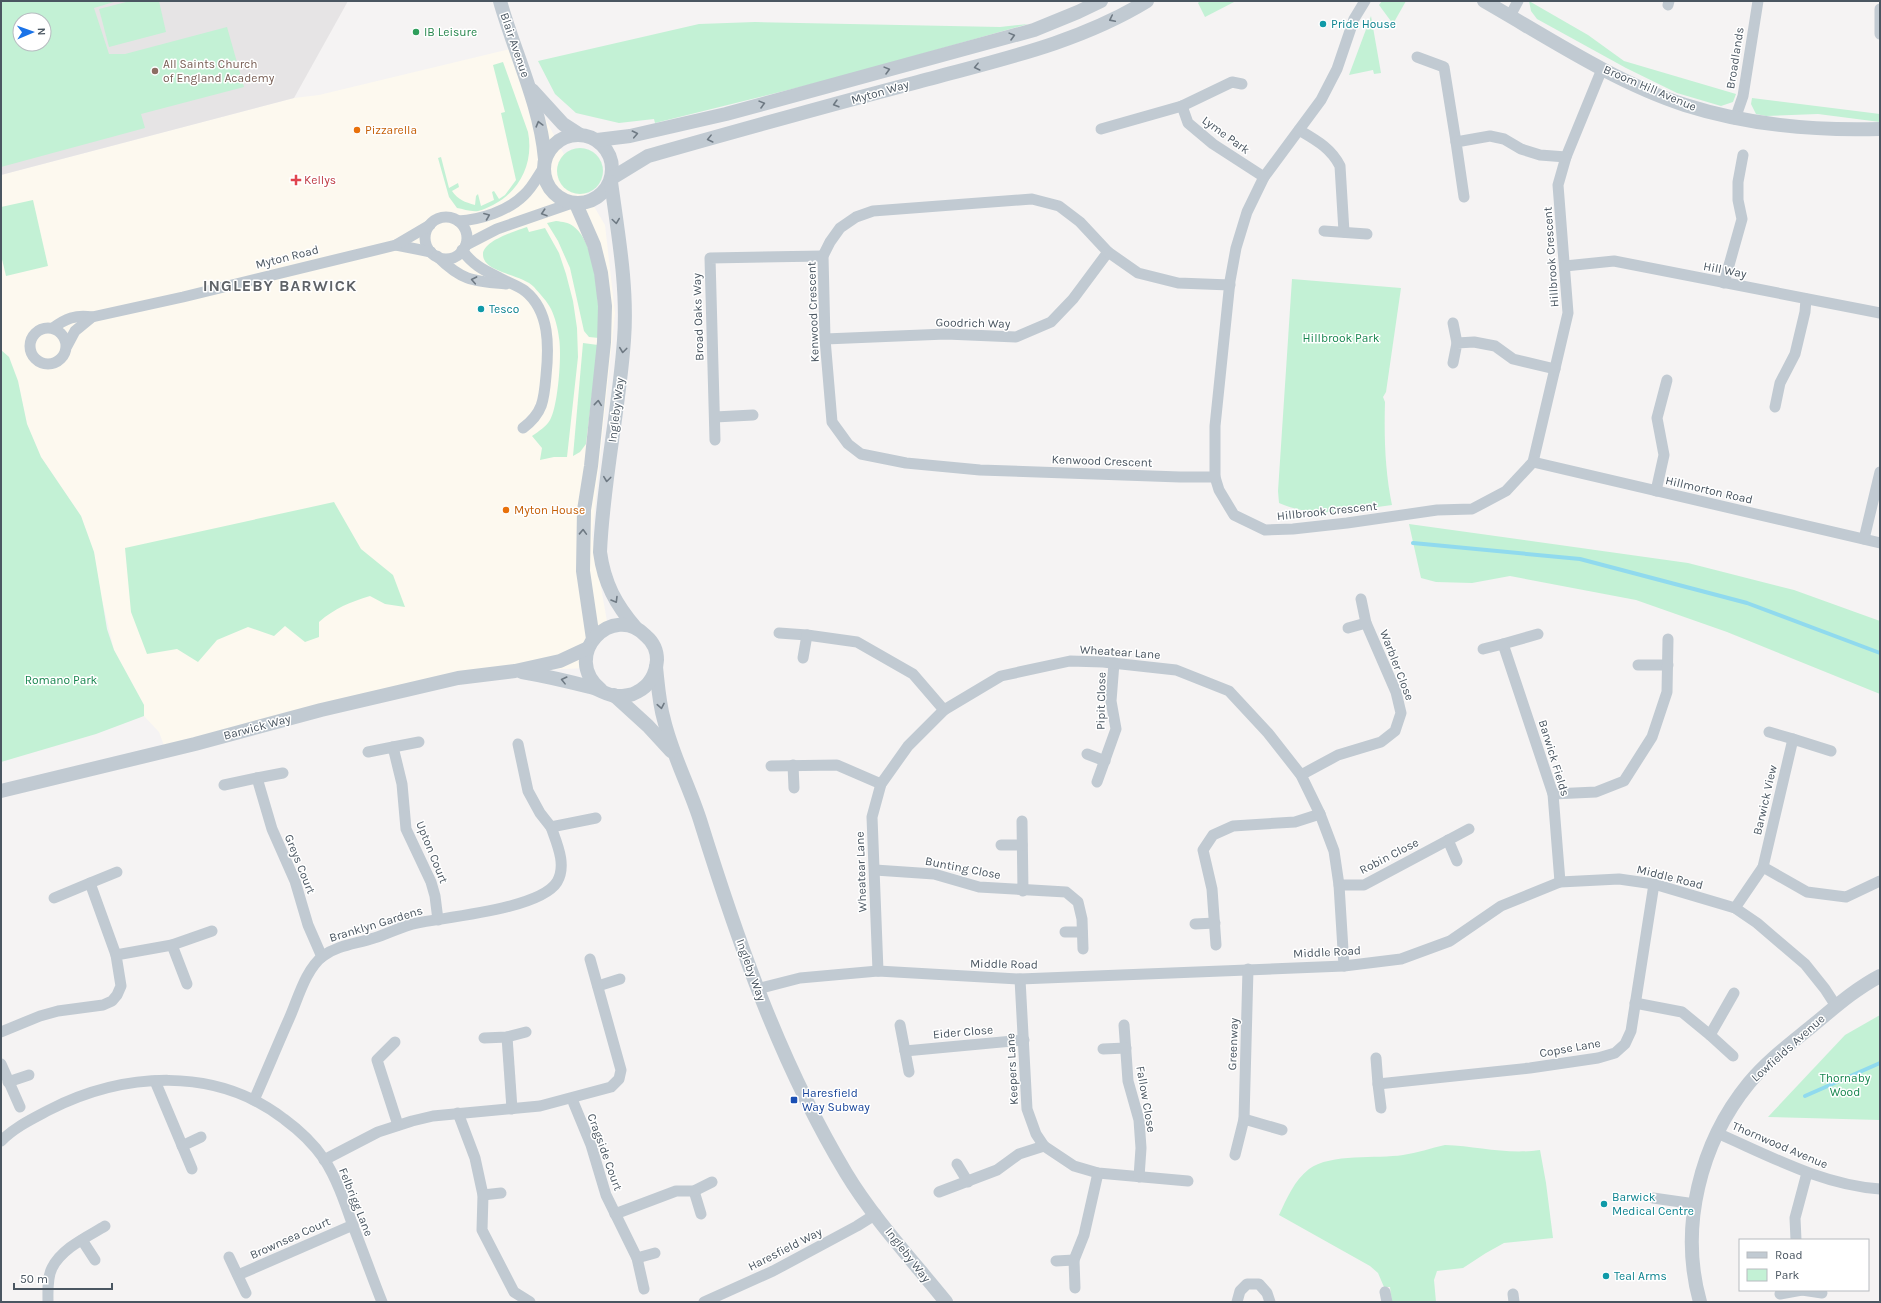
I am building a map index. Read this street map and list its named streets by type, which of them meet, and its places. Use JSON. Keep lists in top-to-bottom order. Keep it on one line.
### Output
{"streets":{"street":["Blair Avenue","Broadlands","Broom Hill Avenue","Myton Way","Lyme Park","Myton Road","Hillbrook Crescent","Hill Way","Kenwood Crescent","Broad Oaks Way","Goodrich Way","Ingleby Way","Hillmorton Road","Wheatear Lane","Warbler Close","Pipit Close","Barwick Way","Barwick Fields","Barwick View","Upton Court","Robin Close","Greys Court","Bunting Close","Middle Road","Branklyn Gardens","Eider Close","Greenway","Copse Lane","Lowfields Avenue","Keepers Lane","Fallow Close","Thornwood Avenue","Cragside Court","Felbrigg Lane","Brownsea Court","Haresfield Way"]},"crossings":[["Blair Avenue","Myton Way"],["Blair Avenue","Ingleby Way"],["Broadlands","Broom Hill Avenue"],["Broom Hill Avenue","Hillbrook Crescent"],["Myton Way","Ingleby Way"],["Lyme Park","Hillbrook Crescent"],["Hillbrook Crescent","Hill Way"],["Hillbrook Crescent","Kenwood Crescent"],["Hillbrook Crescent","Hillmorton Road"],["Kenwood Crescent","Broad Oaks Way"],["Kenwood Crescent","Goodrich Way"],["Ingleby Way","Barwick Way"],["Ingleby Way","Middle Road"],["Ingleby Way","Haresfield Way"],["Wheatear Lane","Warbler Close"],["Wheatear Lane","Pipit Close"],["Wheatear Lane","Robin Close"],["Wheatear Lane","Bunting Close"],["Wheatear Lane","Middle Road"],["Barwick Fields","Middle Road"],["Barwick View","Middle Road"],["Upton Court","Branklyn Gardens"],["Greys Court","Branklyn Gardens"],["Middle Road","Greenway"],["Middle Road","Copse Lane"],["Middle Road","Lowfields Avenue"],["Middle Road","Keepers Lane"],["Branklyn Gardens","Felbrigg Lane"],["Eider Close","Keepers Lane"],["Lowfields Avenue","Thornwood Avenue"],["Keepers Lane","Fallow Close"],["Felbrigg Lane","Brownsea Court"]],"districts":["INGLEBY BARWICK"],"parks":["Hillbrook Park","Romano Park","Thornaby Wood"],"places":{"other":["Pride House","IB Leisure","All Saints Church of England Academy","Pizzarella","Tesco","Myton House","Barwick Medical Centre","Teal Arms"],"health":["Kellys"],"transit":["Haresfield Way Subway"]},"legend":["Road","Park"],"scale_bar":"50 m","north":"right"}
